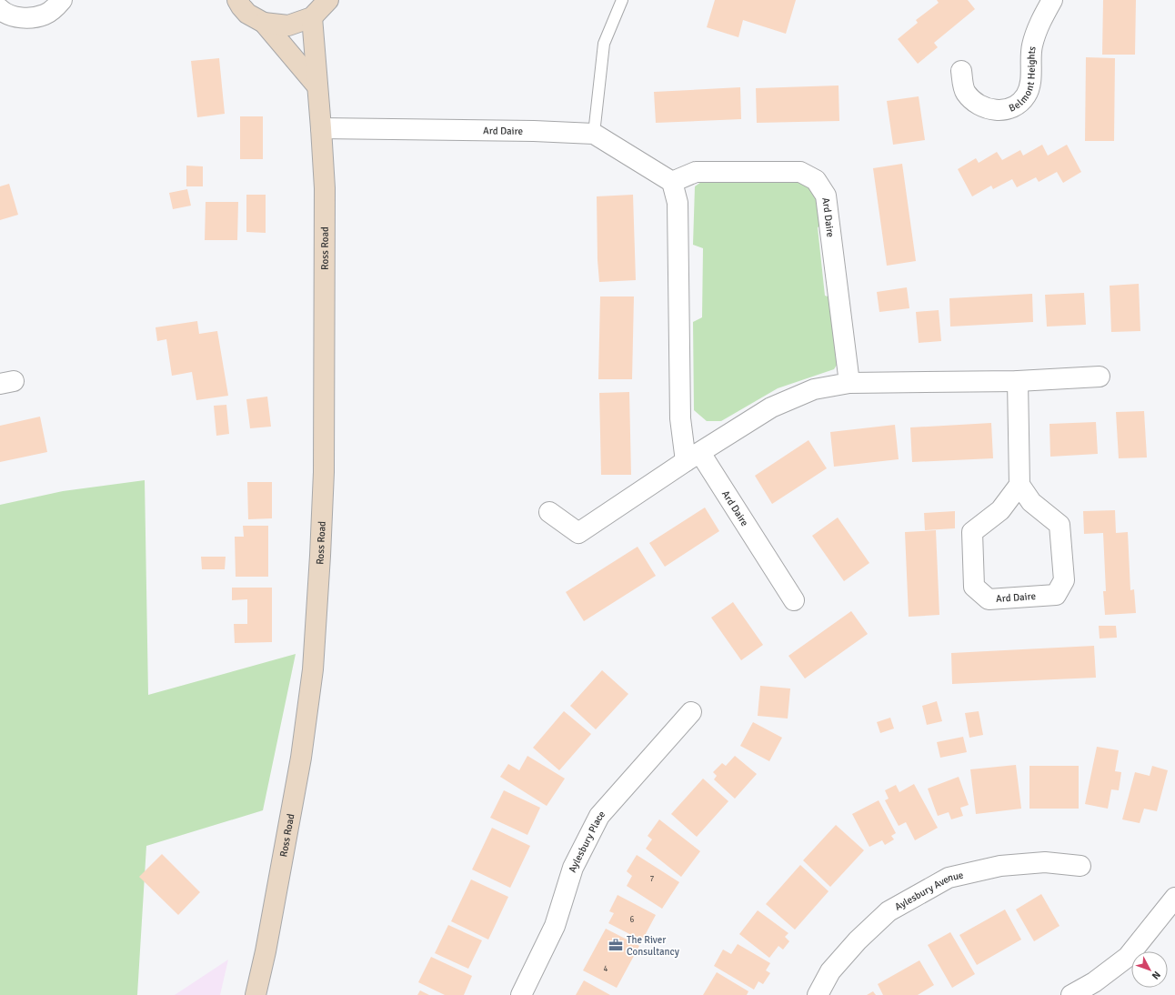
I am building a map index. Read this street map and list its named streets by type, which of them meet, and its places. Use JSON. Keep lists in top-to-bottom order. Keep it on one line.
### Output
{"streets":{"main road":["Ross Road"],"street":["Belmont Heights","Ard Daire","Aylesbury Place","Aylesbury Avenue"]},"crossings":[["Ard Daire","Ross Road"]],"places":{"office":["The River Consultancy"]},"house_numbers":["7","6","4"],"north":"bottom right"}
